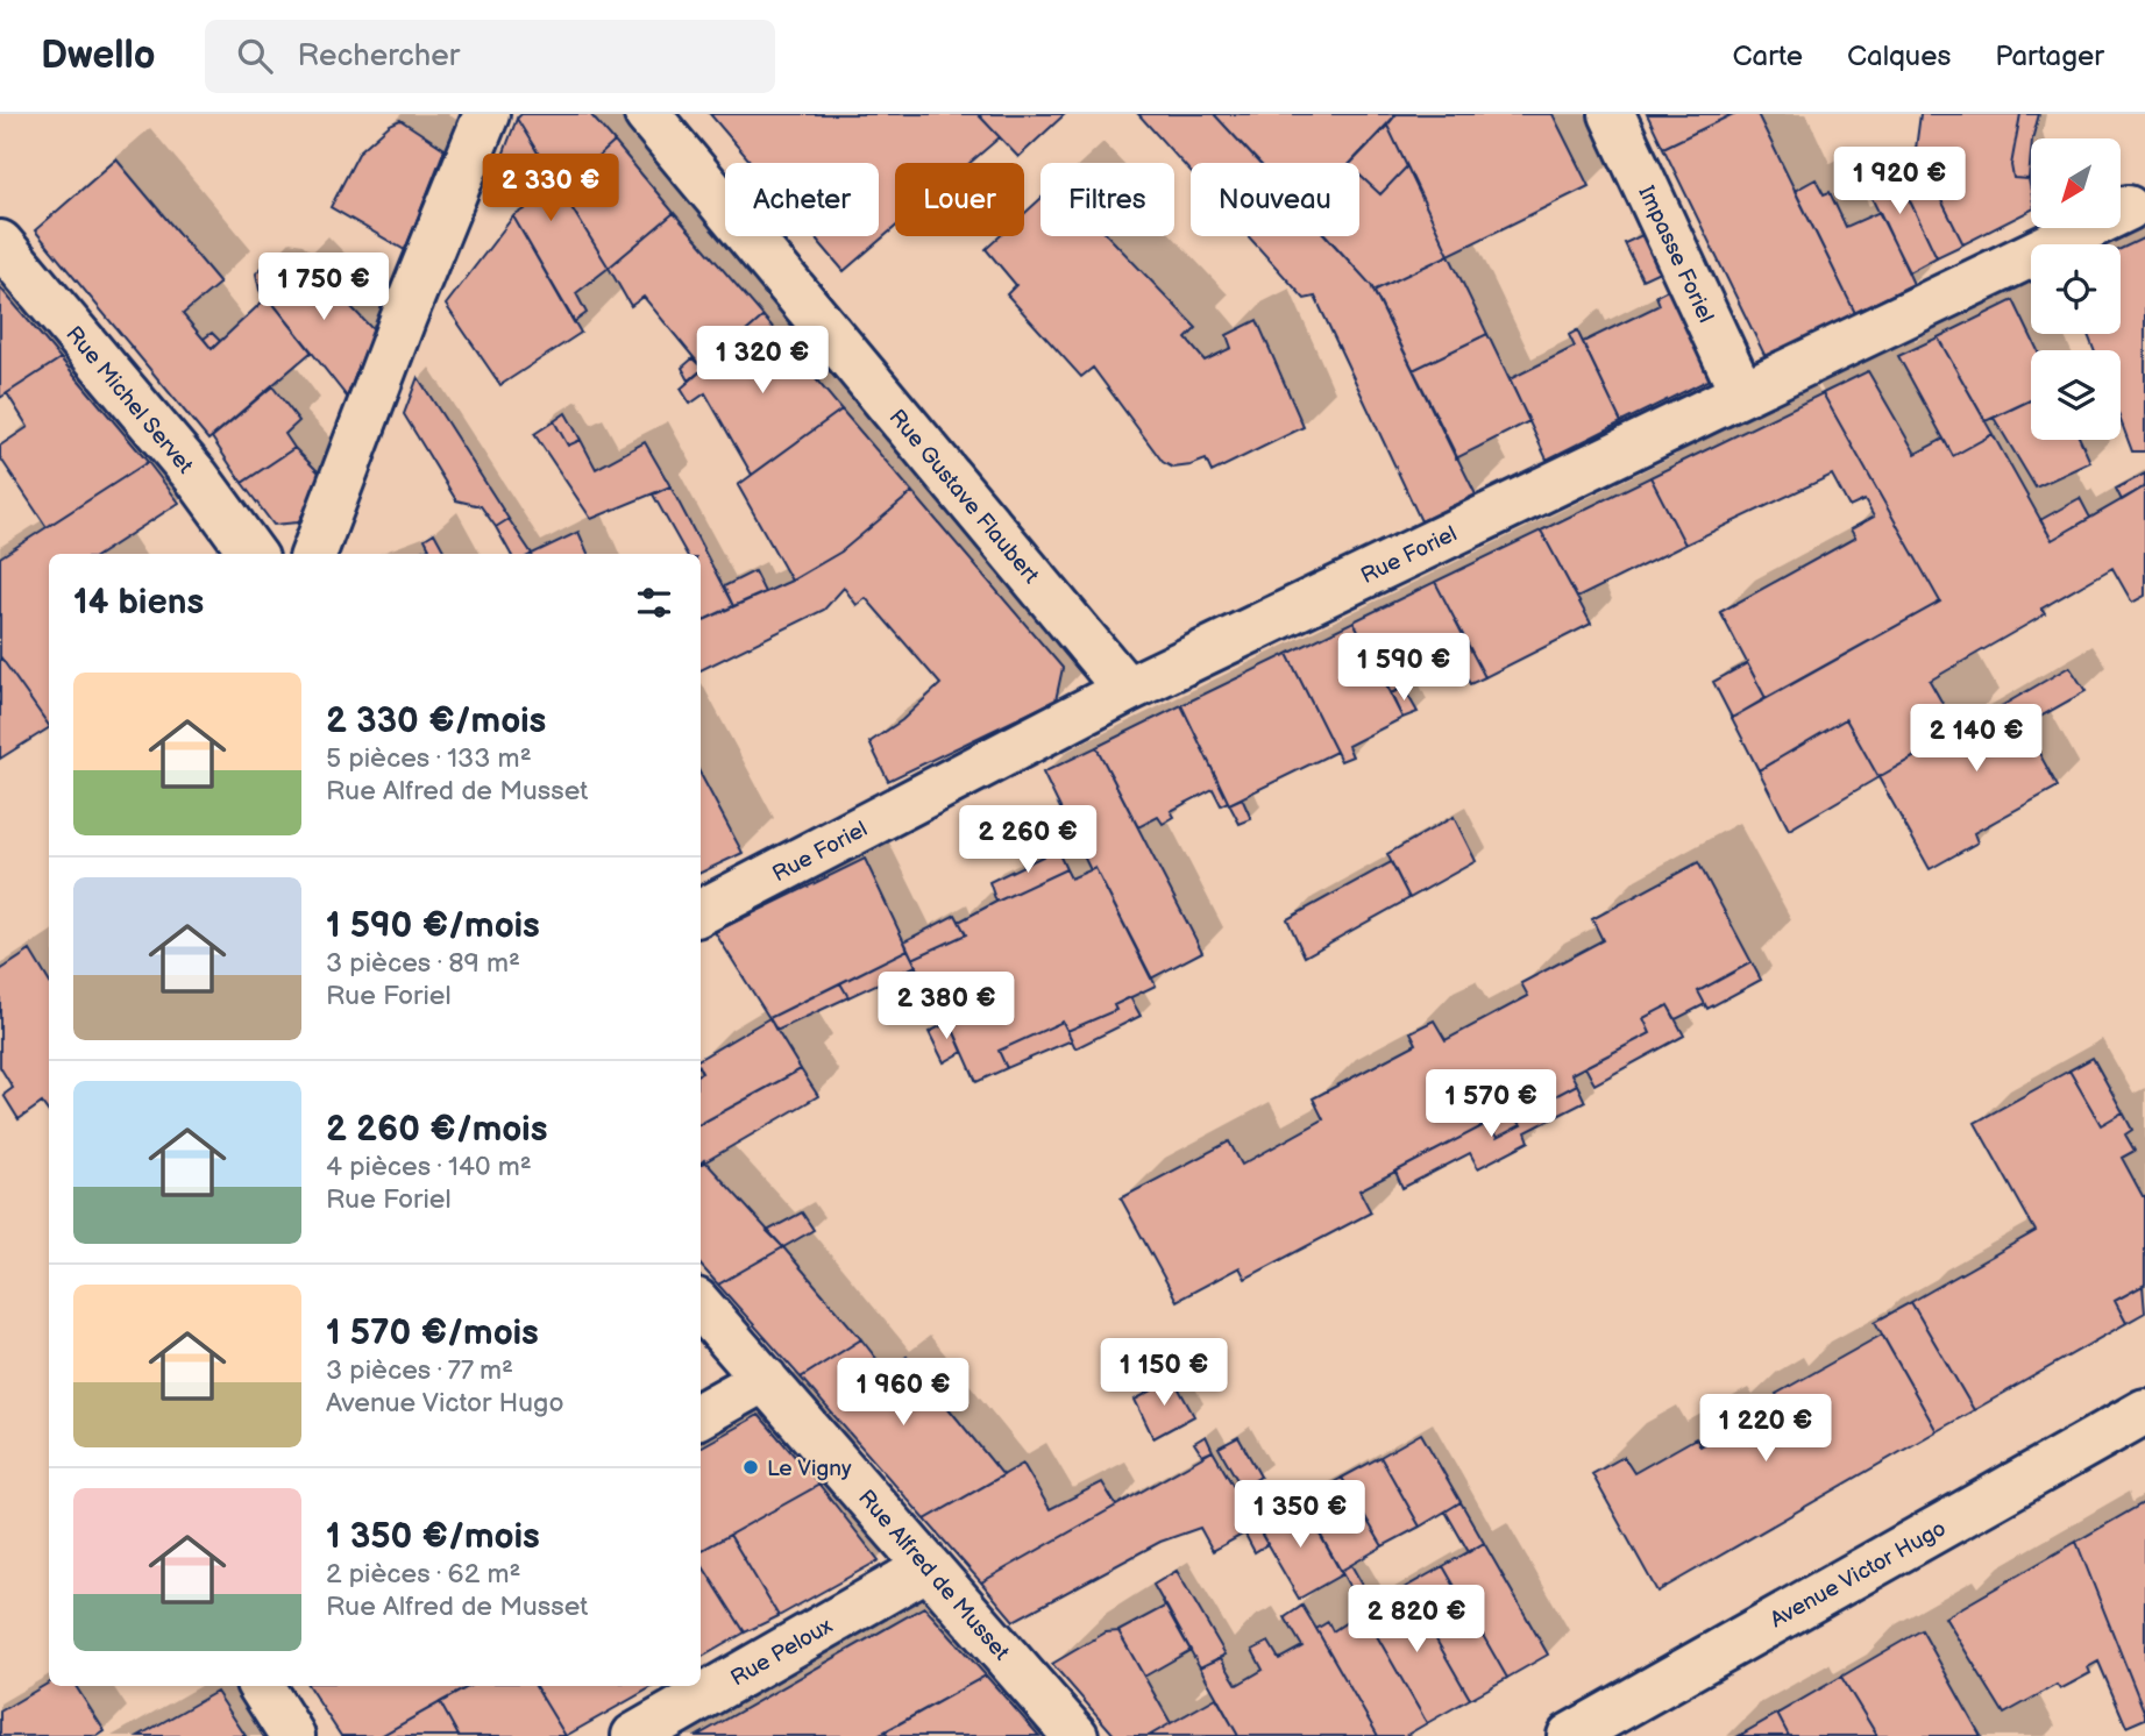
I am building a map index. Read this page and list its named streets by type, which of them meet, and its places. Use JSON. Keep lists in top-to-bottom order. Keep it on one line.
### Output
{"streets":{"street":["Impasse Foriel","Rue Michel Servet","Rue Gustave Flaubert","Rue Foriel","Avenue Victor Hugo","Rue Alfred de Musset","Rue Peloux"]},"crossings":[["Impasse Foriel","Rue Foriel"],["Rue Gustave Flaubert","Rue Foriel"],["Rue Alfred de Musset","Rue Peloux"]],"places":["Le Vigny"],"north":"bottom left","page":{"header":"Dwello","search":"Rechercher","nav":["Carte","Calques","Partager"],"price":["1 920 €","2 330 €","1 750 €","1 320 €","1 590 €","2 140 €","2 260 €","2 380 €","1 570 €","1 150 €","1 960 €","1 220 €","1 350 €","2 820 €"],"chip":["Acheter","Louer","Filtres","Nouveau"],"heading":"14 biens","list":[{"name":"2 330 €/mois","note":"5 pièces · 133 m² · Rue Alfred de Musset"},{"name":"1 590 €/mois","note":"3 pièces · 89 m² · Rue Foriel"},{"name":"2 260 €/mois","note":"4 pièces · 140 m² · Rue Foriel"},{"name":"1 570 €/mois","note":"3 pièces · 77 m² · Avenue Victor Hugo"},{"name":"1 350 €/mois","note":"2 pièces · 62 m² · Rue Alfred de Musset"}]}}
